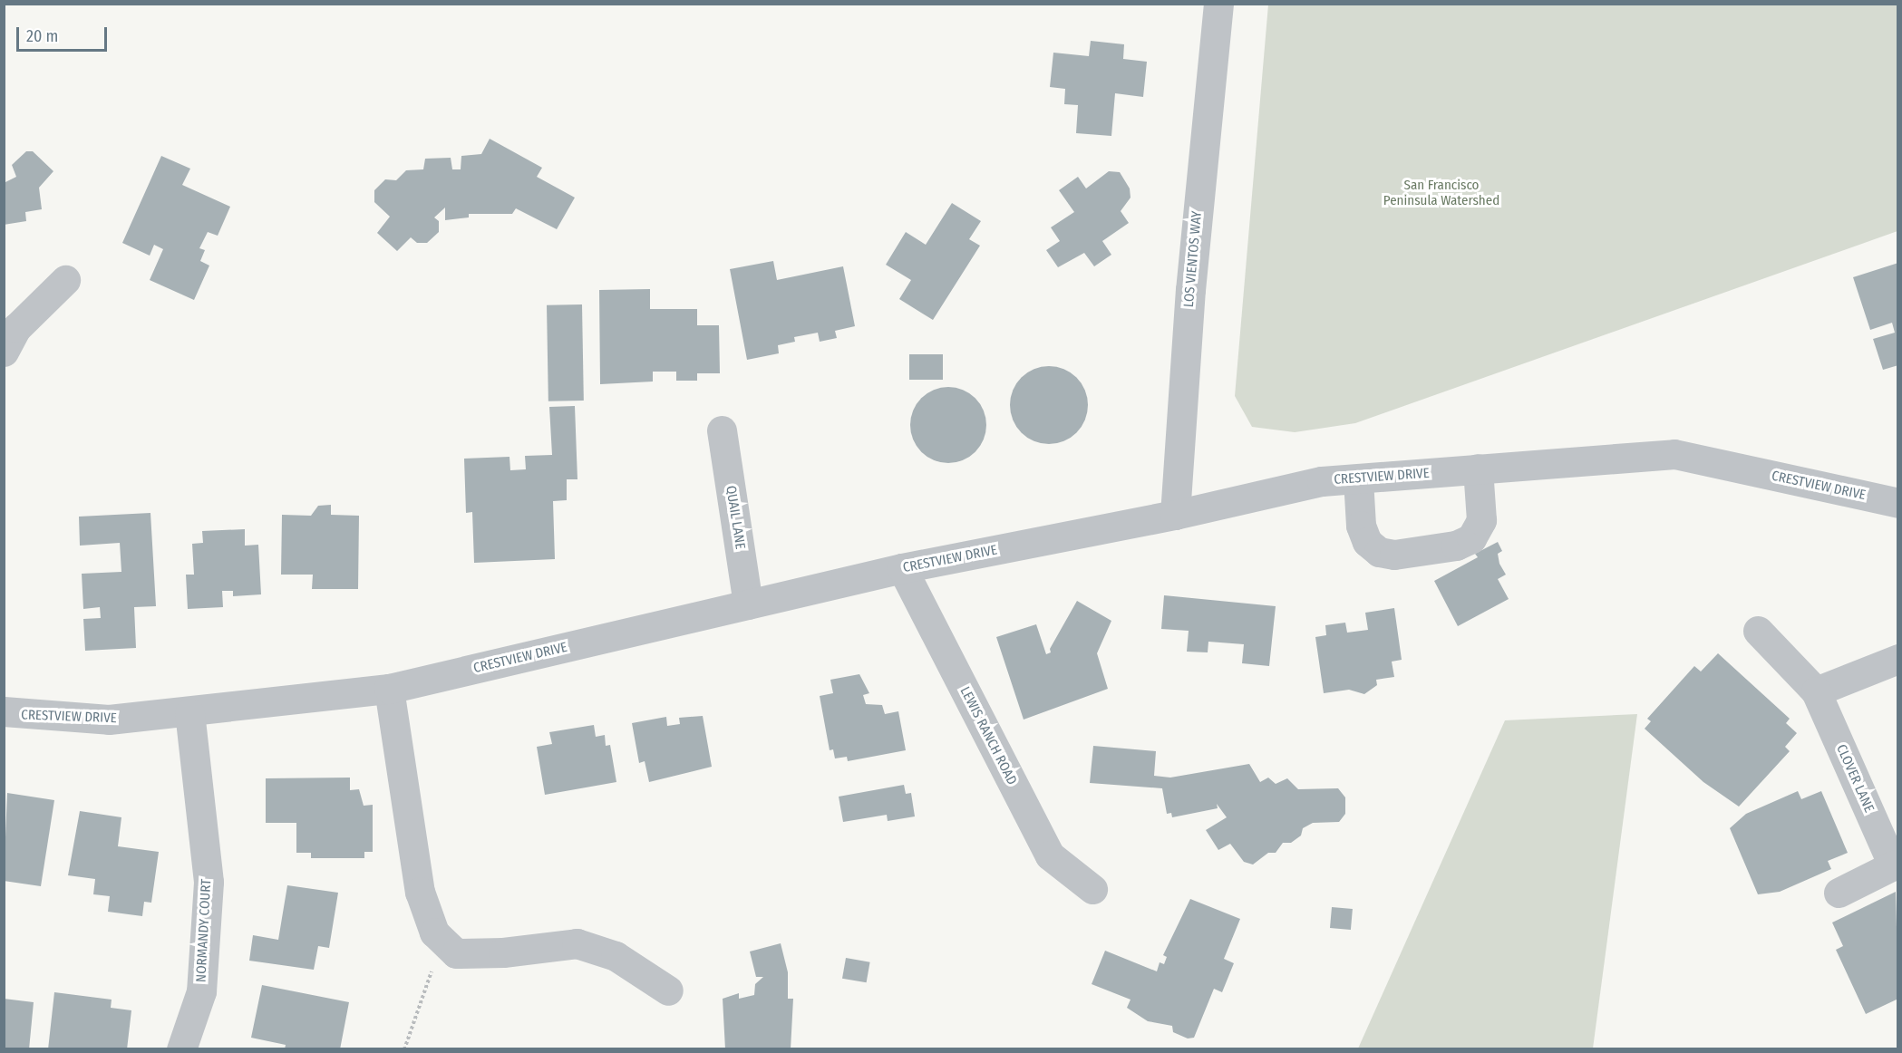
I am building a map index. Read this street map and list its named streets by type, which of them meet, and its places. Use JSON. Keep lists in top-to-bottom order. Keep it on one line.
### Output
{"streets":{"street":["LOS VIENTOS WAY","CRESTVIEW DRIVE","QUAIL LANE","LEWIS RANCH ROAD","CLOVER LANE","NORMANDY COURT"]},"crossings":[["LOS VIENTOS WAY","CRESTVIEW DRIVE"],["CRESTVIEW DRIVE","QUAIL LANE"],["CRESTVIEW DRIVE","LEWIS RANCH ROAD"],["CRESTVIEW DRIVE","NORMANDY COURT"]],"parks":["San Francisco Peninsula Watershed"],"scale_bar":"20 m"}
